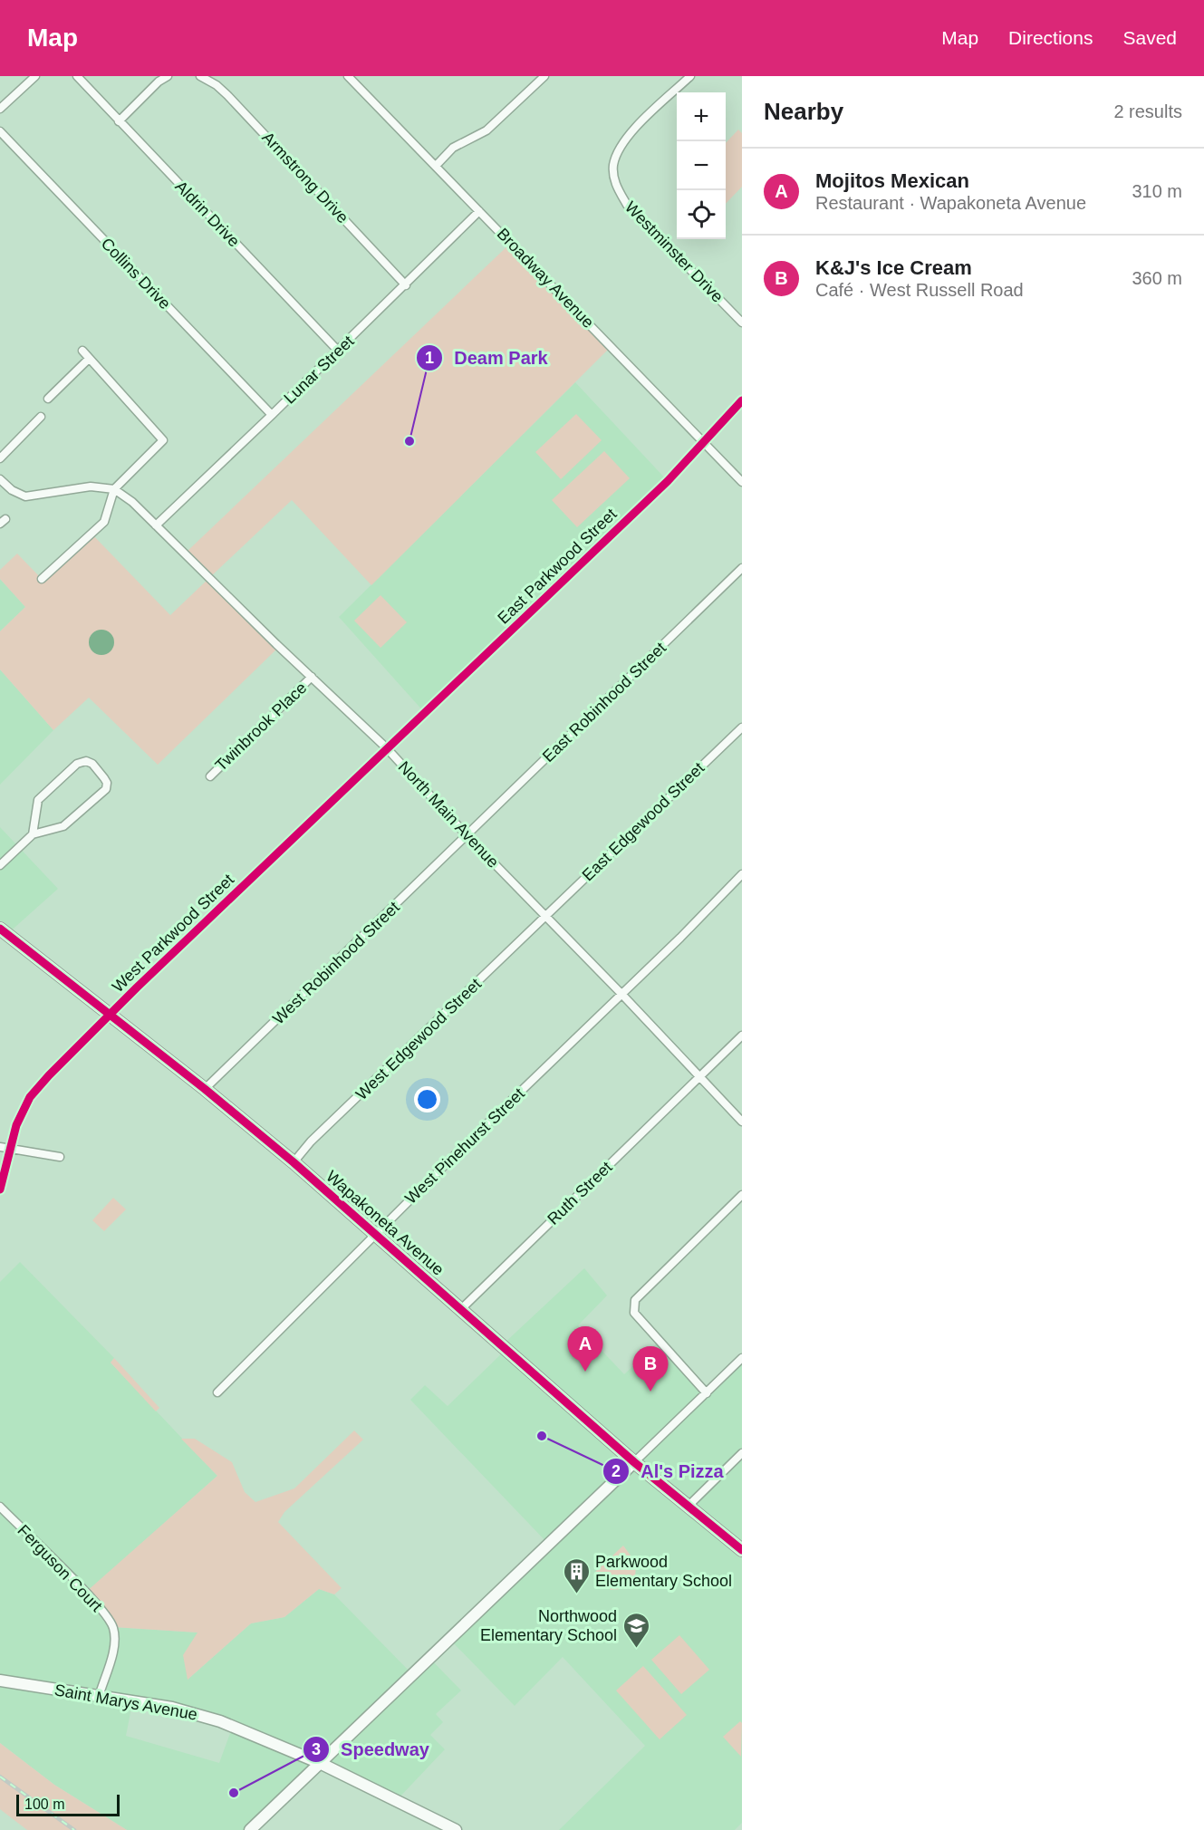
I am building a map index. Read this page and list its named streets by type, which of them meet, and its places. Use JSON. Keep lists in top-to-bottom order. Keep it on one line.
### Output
{"streets":{"main road":["Wapakoneta Avenue","Saint Marys Avenue"],"street":["Armstrong Drive","Aldrin Drive","Westminster Drive","Collins Drive","Broadway Avenue","Lunar Street","East Parkwood Street","East Robinhood Street","Twinbrook Place","North Main Avenue","East Edgewood Street","West Parkwood Street","West Robinhood Street","West Edgewood Street","West Pinehurst Street","Ruth Street","Ferguson Court"]},"crossings":[["Armstrong Drive","Lunar Street"],["Aldrin Drive","Lunar Street"],["Collins Drive","Lunar Street"],["Broadway Avenue","Lunar Street"],["Broadway Avenue","East Parkwood Street"],["Lunar Street","North Main Avenue"],["East Parkwood Street","North Main Avenue"],["East Parkwood Street","West Parkwood Street"],["East Robinhood Street","North Main Avenue"],["East Robinhood Street","West Robinhood Street"],["Twinbrook Place","North Main Avenue"],["North Main Avenue","East Edgewood Street"],["North Main Avenue","West Parkwood Street"],["North Main Avenue","West Robinhood Street"],["North Main Avenue","West Edgewood Street"],["North Main Avenue","West Pinehurst Street"],["North Main Avenue","Ruth Street"],["East Edgewood Street","West Edgewood Street"],["West Parkwood Street","Wapakoneta Avenue"],["West Robinhood Street","Wapakoneta Avenue"],["West Edgewood Street","Wapakoneta Avenue"],["West Pinehurst Street","Wapakoneta Avenue"],["Ruth Street","Wapakoneta Avenue"],["Ferguson Court","Saint Marys Avenue"]],"places":{"other":["Deam Park","Al's Pizza","Speedway"],"building":["Parkwood Elementary School"],"school or university":["Northwood Elementary School"]},"scale_bar":"100 m","page":{"header":"Map","nav":["Map","Directions","Saved"],"heading":["Nearby","2 results"],"map_buttons":["+","−"],"list":[{"mark":"A","name":"Mojitos Mexican","note":"Restaurant · Wapakoneta Avenue","value":"310 m"},{"mark":"B","name":"K&J's Ice Cream","note":"Café · West Russell Road","value":"360 m"}],"pins":["A","B"],"scale":"100 m"}}
